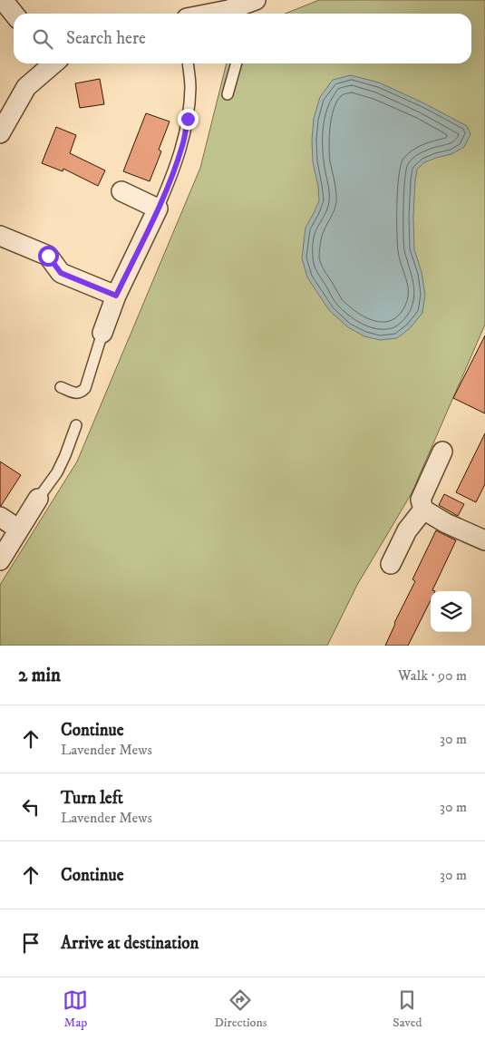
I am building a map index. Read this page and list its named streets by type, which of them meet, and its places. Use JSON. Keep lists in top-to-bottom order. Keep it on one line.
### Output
{"page":{"search":"Search here","heading":["2 min","Walk · 90 m"],"list":[["Continue","Lavender Mews","30 m"],["Turn left","Lavender Mews","30 m"],["Continue","30 m"],"Arrive at destination"],"nav":["Map","Directions","Saved"]}}
